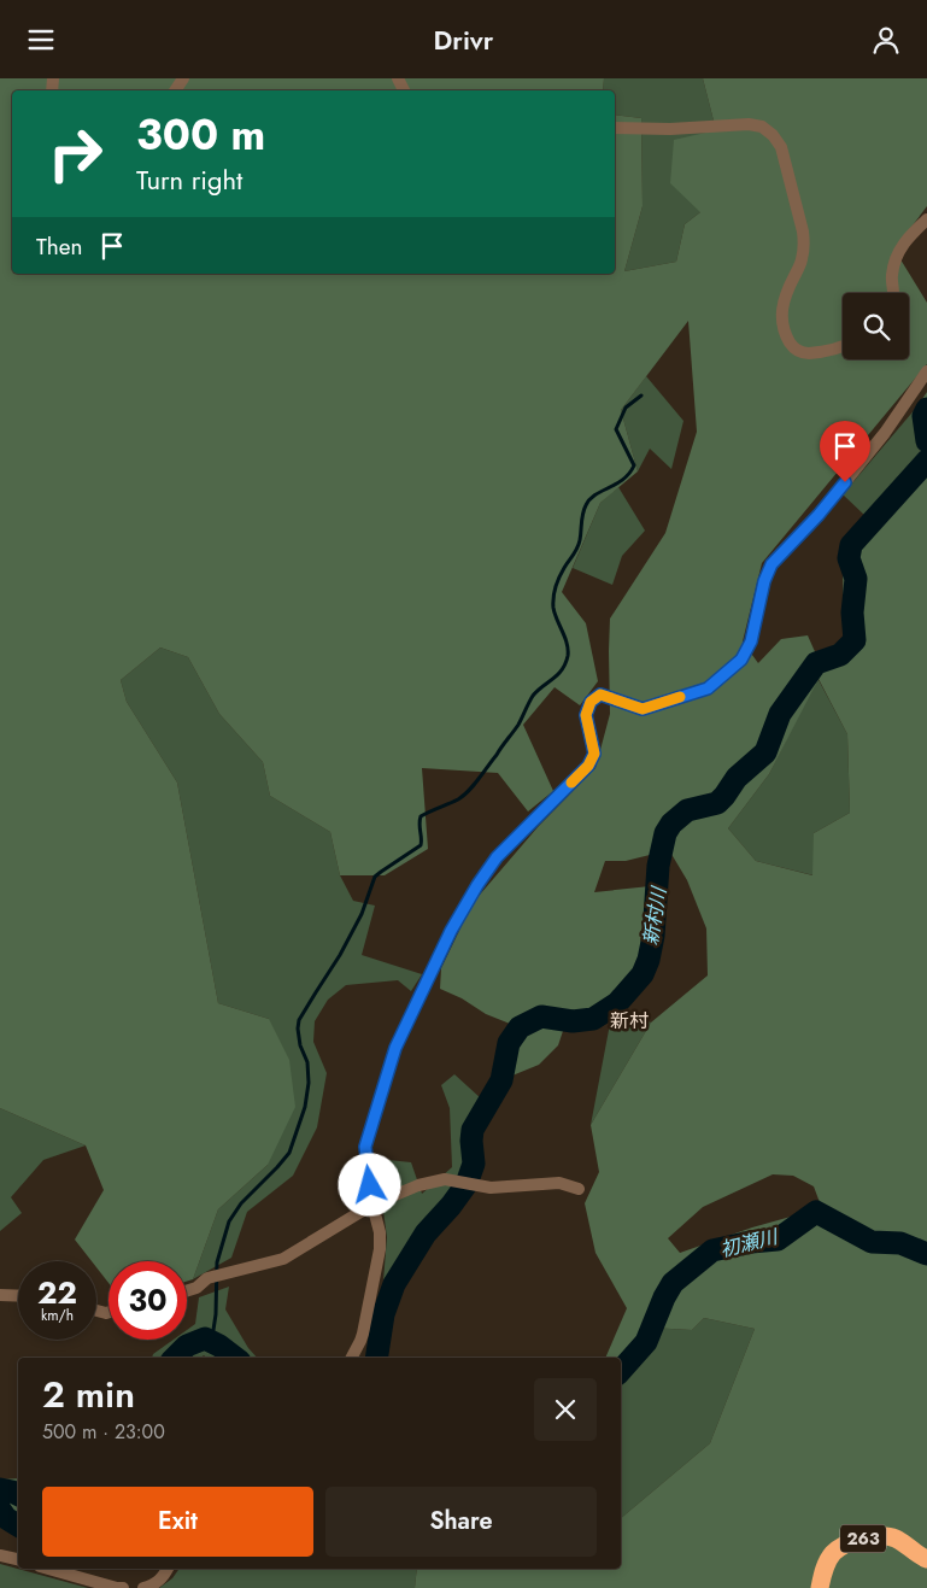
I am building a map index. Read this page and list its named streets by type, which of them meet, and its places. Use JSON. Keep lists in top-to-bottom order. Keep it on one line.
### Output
{"streets":{"highway":["263"]},"districts":["新村"],"water":["新村川","初瀬川"],"page":{"header":"Drivr","turn":["300 m","Turn right"],"then":"Then","speed":"22 km/h","limit":"30","heading":["2 min","500 m · 23:00"],"buttons":["Exit","Share"]}}
